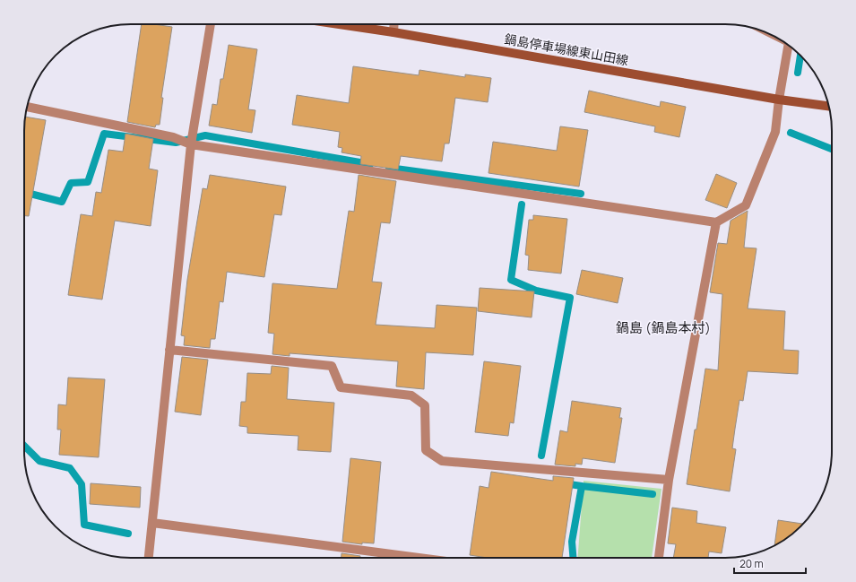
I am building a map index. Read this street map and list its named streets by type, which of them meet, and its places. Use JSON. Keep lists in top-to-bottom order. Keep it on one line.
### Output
{"streets":{"main road":["鍋島停車場線東山田線"]},"districts":["鍋島 (鍋島本村)"],"scale_bar":"20 m"}
